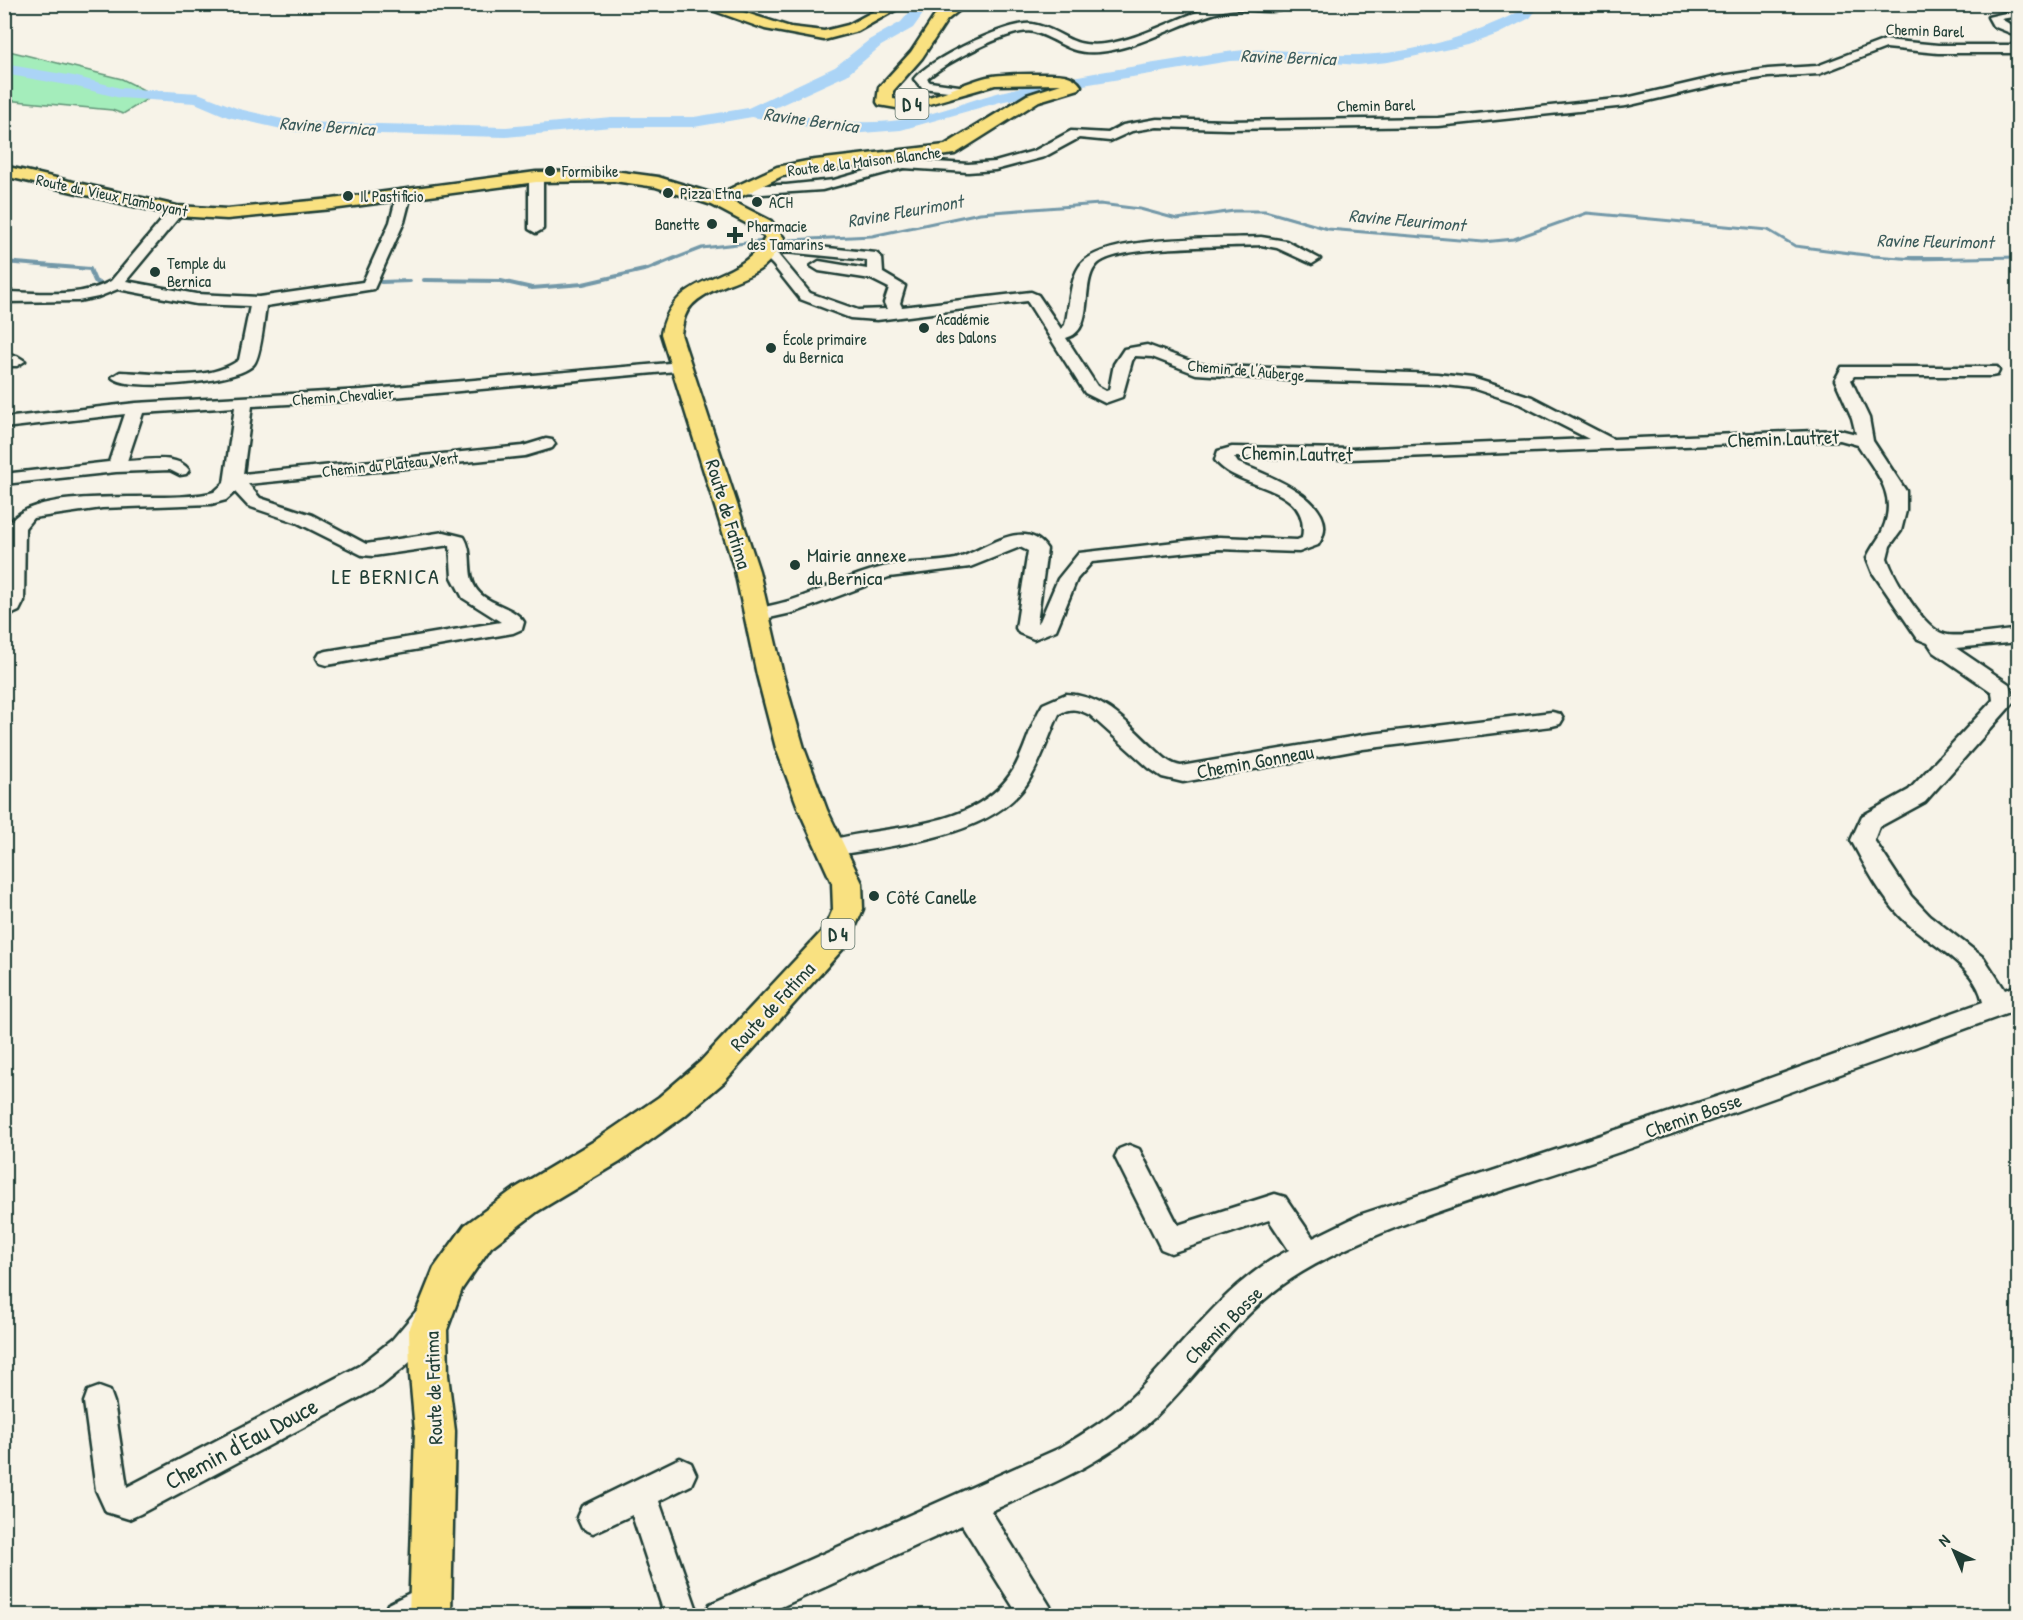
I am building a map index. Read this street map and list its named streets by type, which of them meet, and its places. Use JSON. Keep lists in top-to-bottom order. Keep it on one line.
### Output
{"streets":{"main road":["D 4","Route de la Maison Blanche","Route du Vieux Flamboyant","Route de Fatima"],"street":["Chemin Barel","Chemin de l'Auberge","Chemin Chevalier","Chemin Lautret","Chemin du Plateau Vert","Chemin Gonneau","Chemin Bosse","Chemin d'Eau Douce"]},"crossings":[["Chemin Barel","Route de la Maison Blanche"],["Chemin Barel","Route du Vieux Flamboyant"],["Route de la Maison Blanche","Route du Vieux Flamboyant"],["Chemin de l'Auberge","Chemin Lautret"],["Chemin de l'Auberge","Route de Fatima"],["Chemin Chevalier","Route de Fatima"],["Chemin Lautret","Route de Fatima"],["Chemin Lautret","Chemin Bosse"],["Route de Fatima","Chemin Gonneau"],["Route de Fatima","Chemin d'Eau Douce"]],"districts":["LE BERNICA"],"water":["Ravine Bernica","Ravine Fleurimont"],"places":{"other":["Formibike","Pizza Etna","Il Pastificio","ACH","Banette","Temple du Bernica","Académie des Dalons","École primaire du Bernica","Mairie annexe du Bernica","Côté Canelle"],"health":["Pharmacie des Tamarins"]},"north":"top left"}
